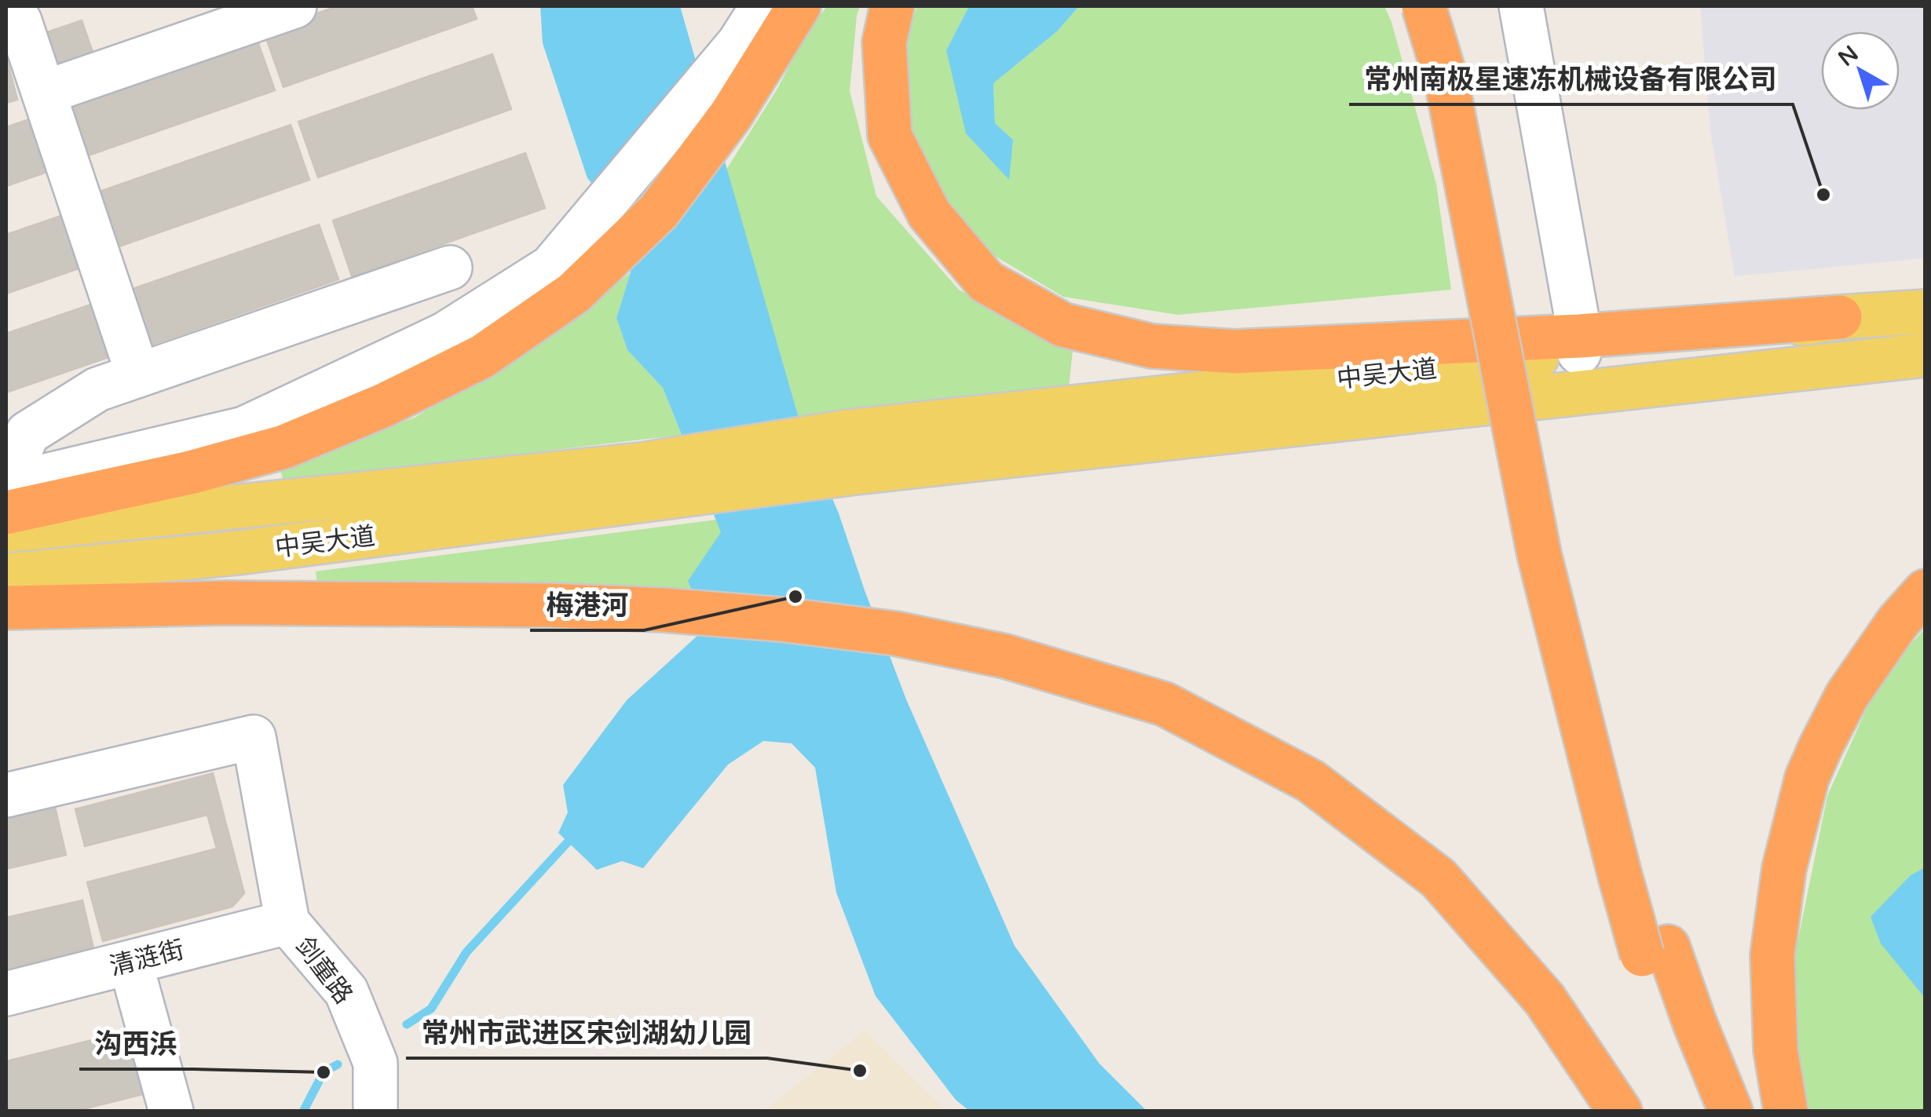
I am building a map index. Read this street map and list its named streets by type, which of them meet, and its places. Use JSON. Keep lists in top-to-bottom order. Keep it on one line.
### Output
{"streets":{"main road":["中吴大道"],"street":["清涟街","剑童路"]},"crossings":[["清涟街","剑童路"]],"places":["常州南极星速冻机械设备有限公司","梅港河","常州市武进区宋剑湖幼儿园","沟西浜"],"north":"top left"}
